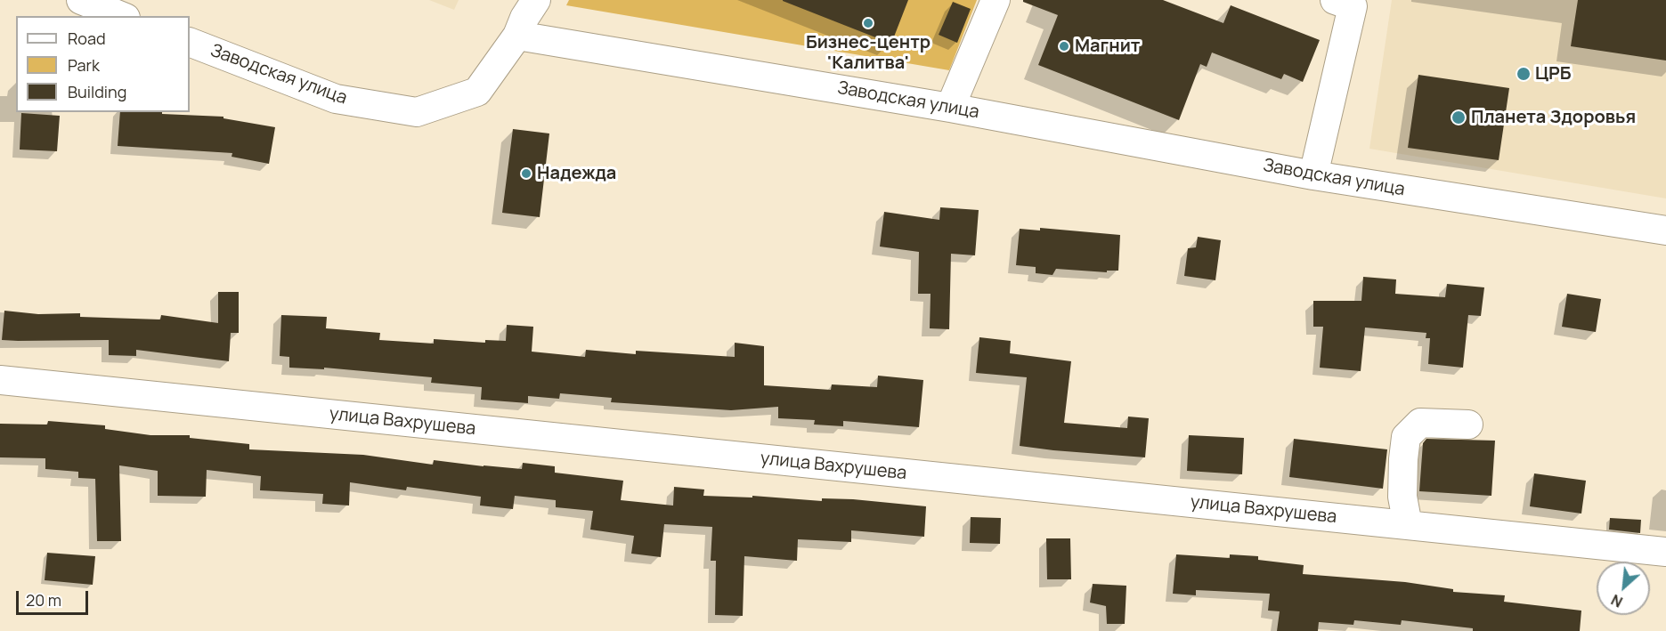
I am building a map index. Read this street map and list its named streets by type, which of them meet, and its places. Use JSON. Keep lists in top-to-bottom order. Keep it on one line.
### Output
{"streets":{"street":["Заводская улица","улица Вахрушева"]},"places":["Бизнес-центр 'Калитва'","Магнит","ЦРБ","Планета Здоровья","Надежда"],"legend":["Road","Park","Building"],"scale_bar":"20 m","north":"bottom left"}
